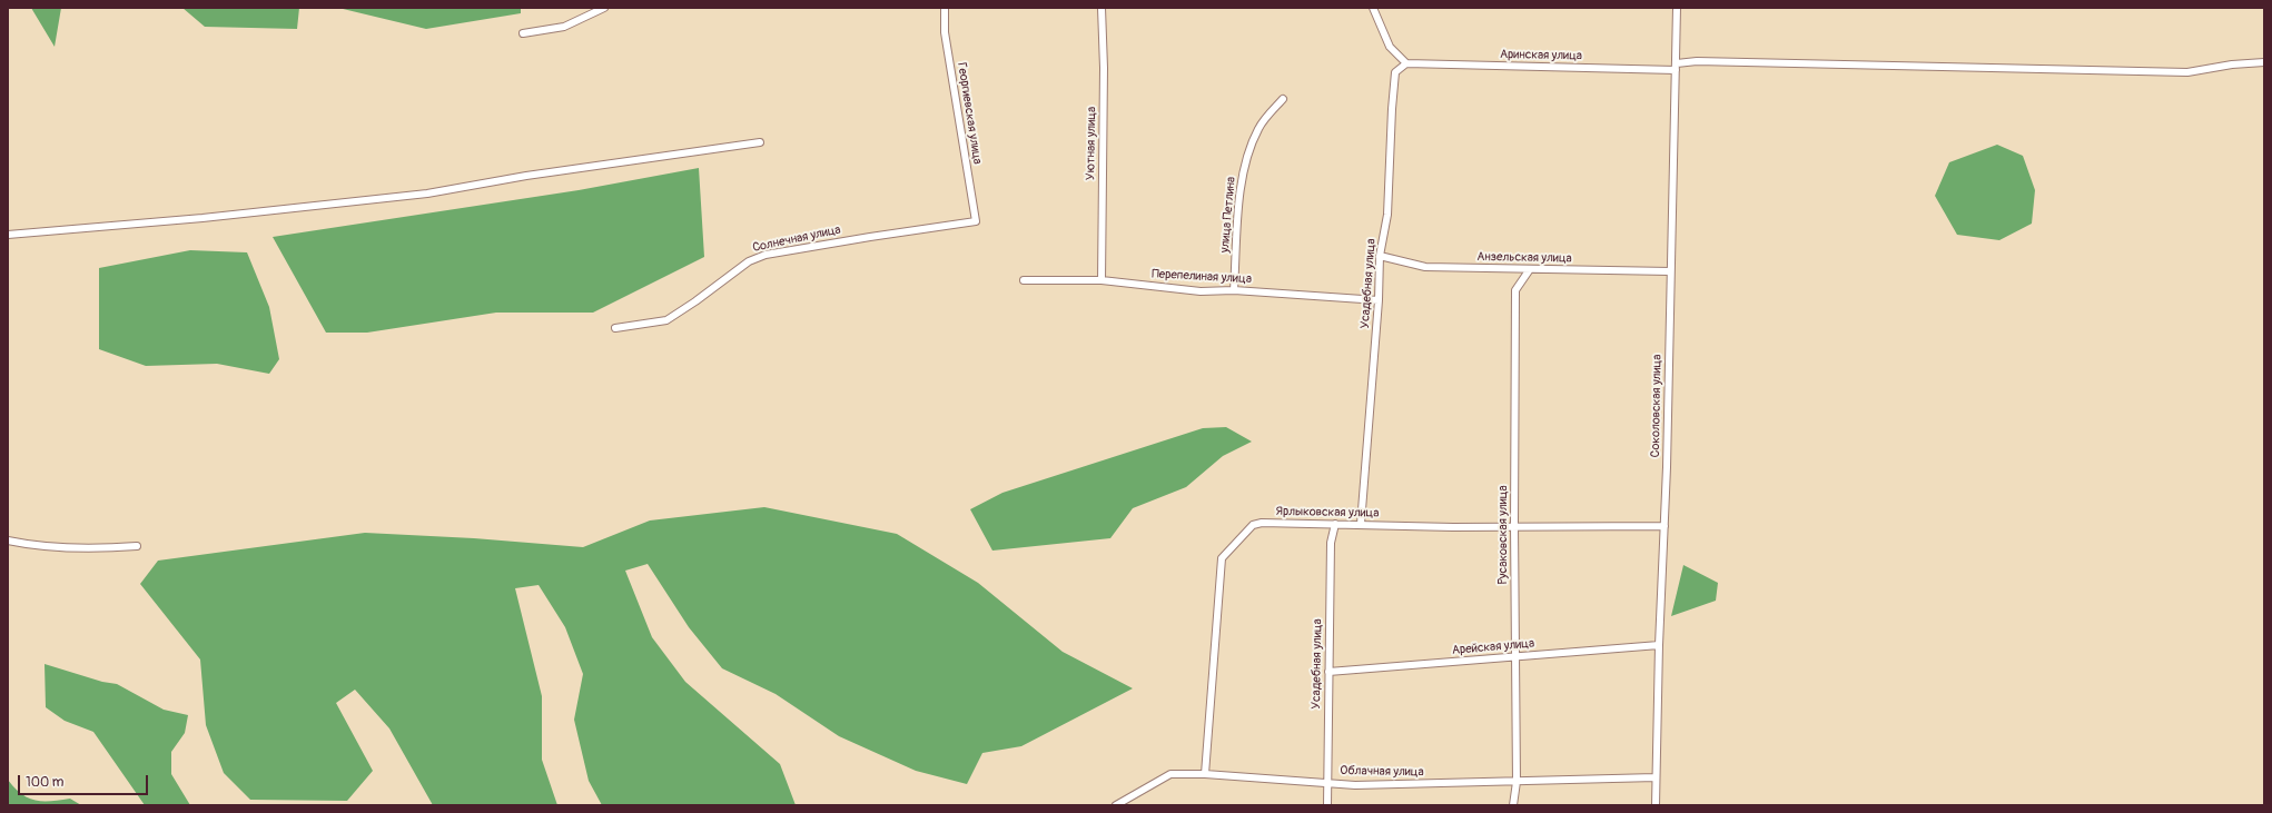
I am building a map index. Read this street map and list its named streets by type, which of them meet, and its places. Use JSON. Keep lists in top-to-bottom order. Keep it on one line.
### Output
{"streets":{"street":["Аринская улица","Георгиевская улица","Уютная улица","улица Петлина","Солнечная улица","Анзельская улица","Перепелиная улица","Усадебная улица","Соколовская улица","Ярлыковская улица","Русаковская улица","Арейская улица","Облачная улица"]},"crossings":[["Аринская улица","Усадебная улица"],["Аринская улица","Соколовская улица"],["Георгиевская улица","Солнечная улица"],["Уютная улица","Перепелиная улица"],["улица Петлина","Перепелиная улица"],["Анзельская улица","Усадебная улица"],["Анзельская улица","Соколовская улица"],["Анзельская улица","Русаковская улица"],["Перепелиная улица","Усадебная улица"],["Усадебная улица","Ярлыковская улица"],["Усадебная улица","Арейская улица"],["Усадебная улица","Облачная улица"],["Соколовская улица","Ярлыковская улица"],["Соколовская улица","Арейская улица"],["Соколовская улица","Облачная улица"],["Ярлыковская улица","Русаковская улица"],["Ярлыковская улица","Облачная улица"],["Русаковская улица","Арейская улица"],["Русаковская улица","Облачная улица"]],"scale_bar":"100 m"}
